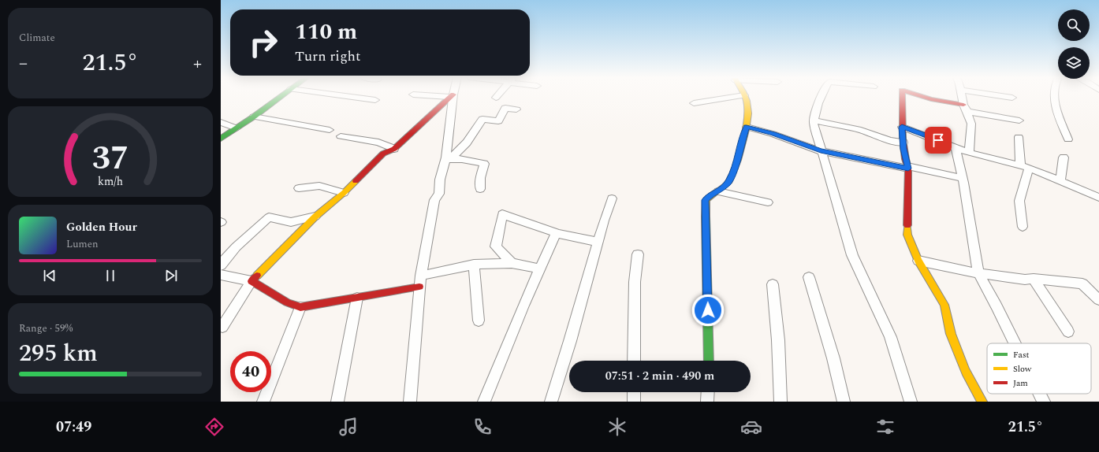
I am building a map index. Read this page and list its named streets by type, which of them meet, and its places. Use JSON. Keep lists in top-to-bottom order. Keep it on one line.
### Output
{"legend":["Fast","Slow","Jam"],"page":{"tile":["Climate",["Range · 59%","295 km"]],"turn":["110 m","Turn right"],"heat":["−","21.5°","+"],"song":["Golden Hour","Lumen"],"limit":"40","trip":"07:51 · 2 min · 490 m","tabs":["07:49","21.5°"],"gauge":["37","km/h"]}}
